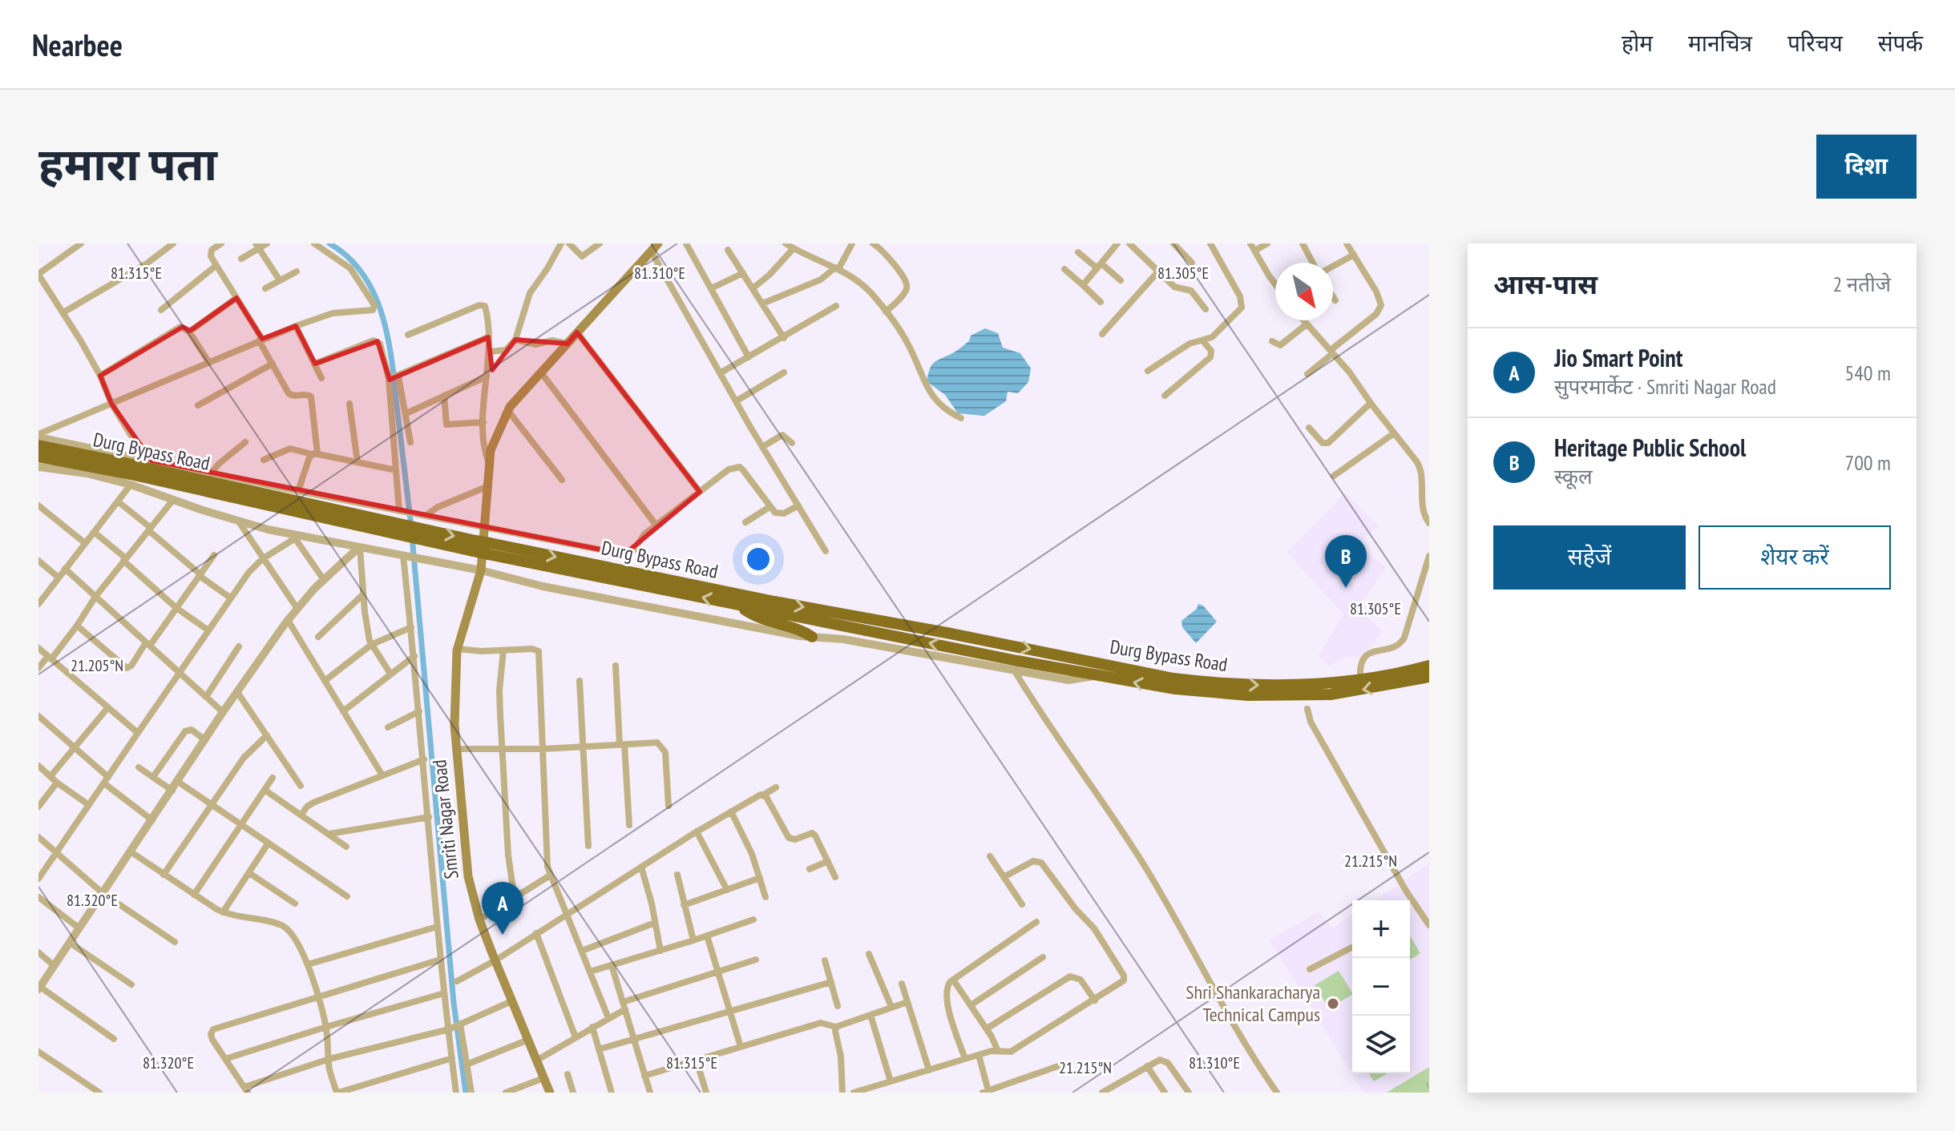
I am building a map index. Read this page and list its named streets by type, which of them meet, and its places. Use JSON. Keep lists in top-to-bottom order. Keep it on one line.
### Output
{"streets":{"highway":["Durg Bypass Road"],"main road":["Smriti Nagar Road"]},"places":["Shri Shankaracharya Technical Campus"],"north":"bottom right","page":{"header":"Nearbee","nav":["होम","मानचित्र","परिचय","संपर्क"],"title":"हमारा पता","buttons":["दिशा",["सहेजें","शेयर करें"]],"heading":["आस-पास","2 नतीजे"],"list":[{"mark":"A","name":"Jio Smart Point","note":"सुपरमार्केट · Smriti Nagar Road","value":"540 m"},{"mark":"B","name":"Heritage Public School","note":"स्कूल","value":"700 m"}],"pins":["B","A"],"map_buttons":["+","−"]},"coordinates":["81.305°E","81.315°E","81.310°E","21.205°N","21.215°N","81.320°E"]}
